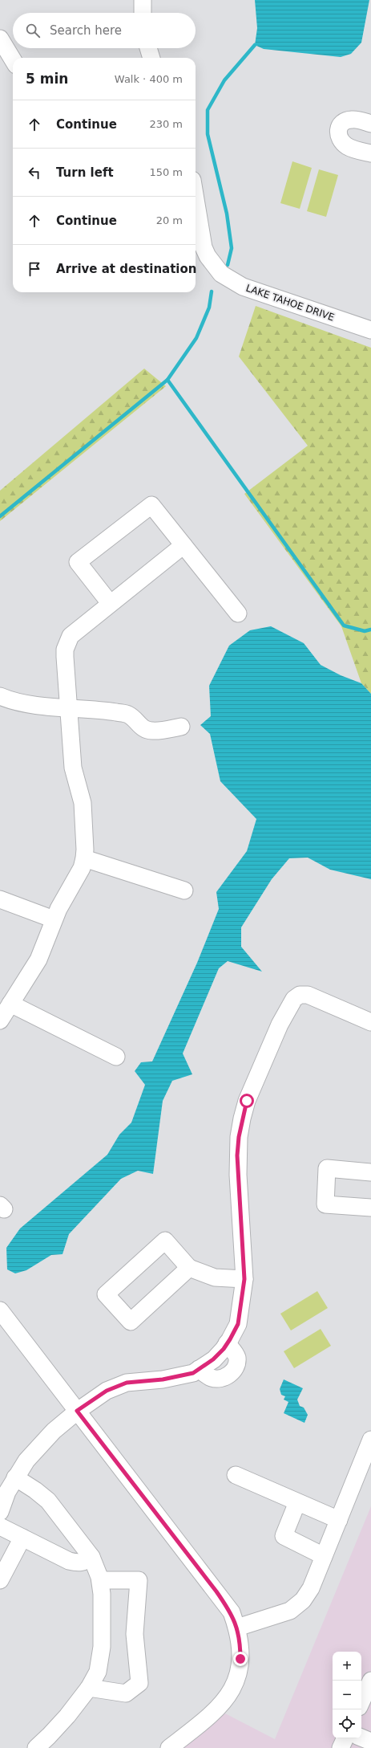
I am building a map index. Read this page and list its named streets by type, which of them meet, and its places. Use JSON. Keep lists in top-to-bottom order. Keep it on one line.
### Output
{"streets":{"street":["LAKE TAHOE DRIVE"]},"page":{"search":"Search here","heading":["5 min","Walk · 400 m"],"list":[["Continue","230 m"],["Turn left","150 m"],["Continue","20 m"],"Arrive at destination"],"map_buttons":["+","−"]}}
